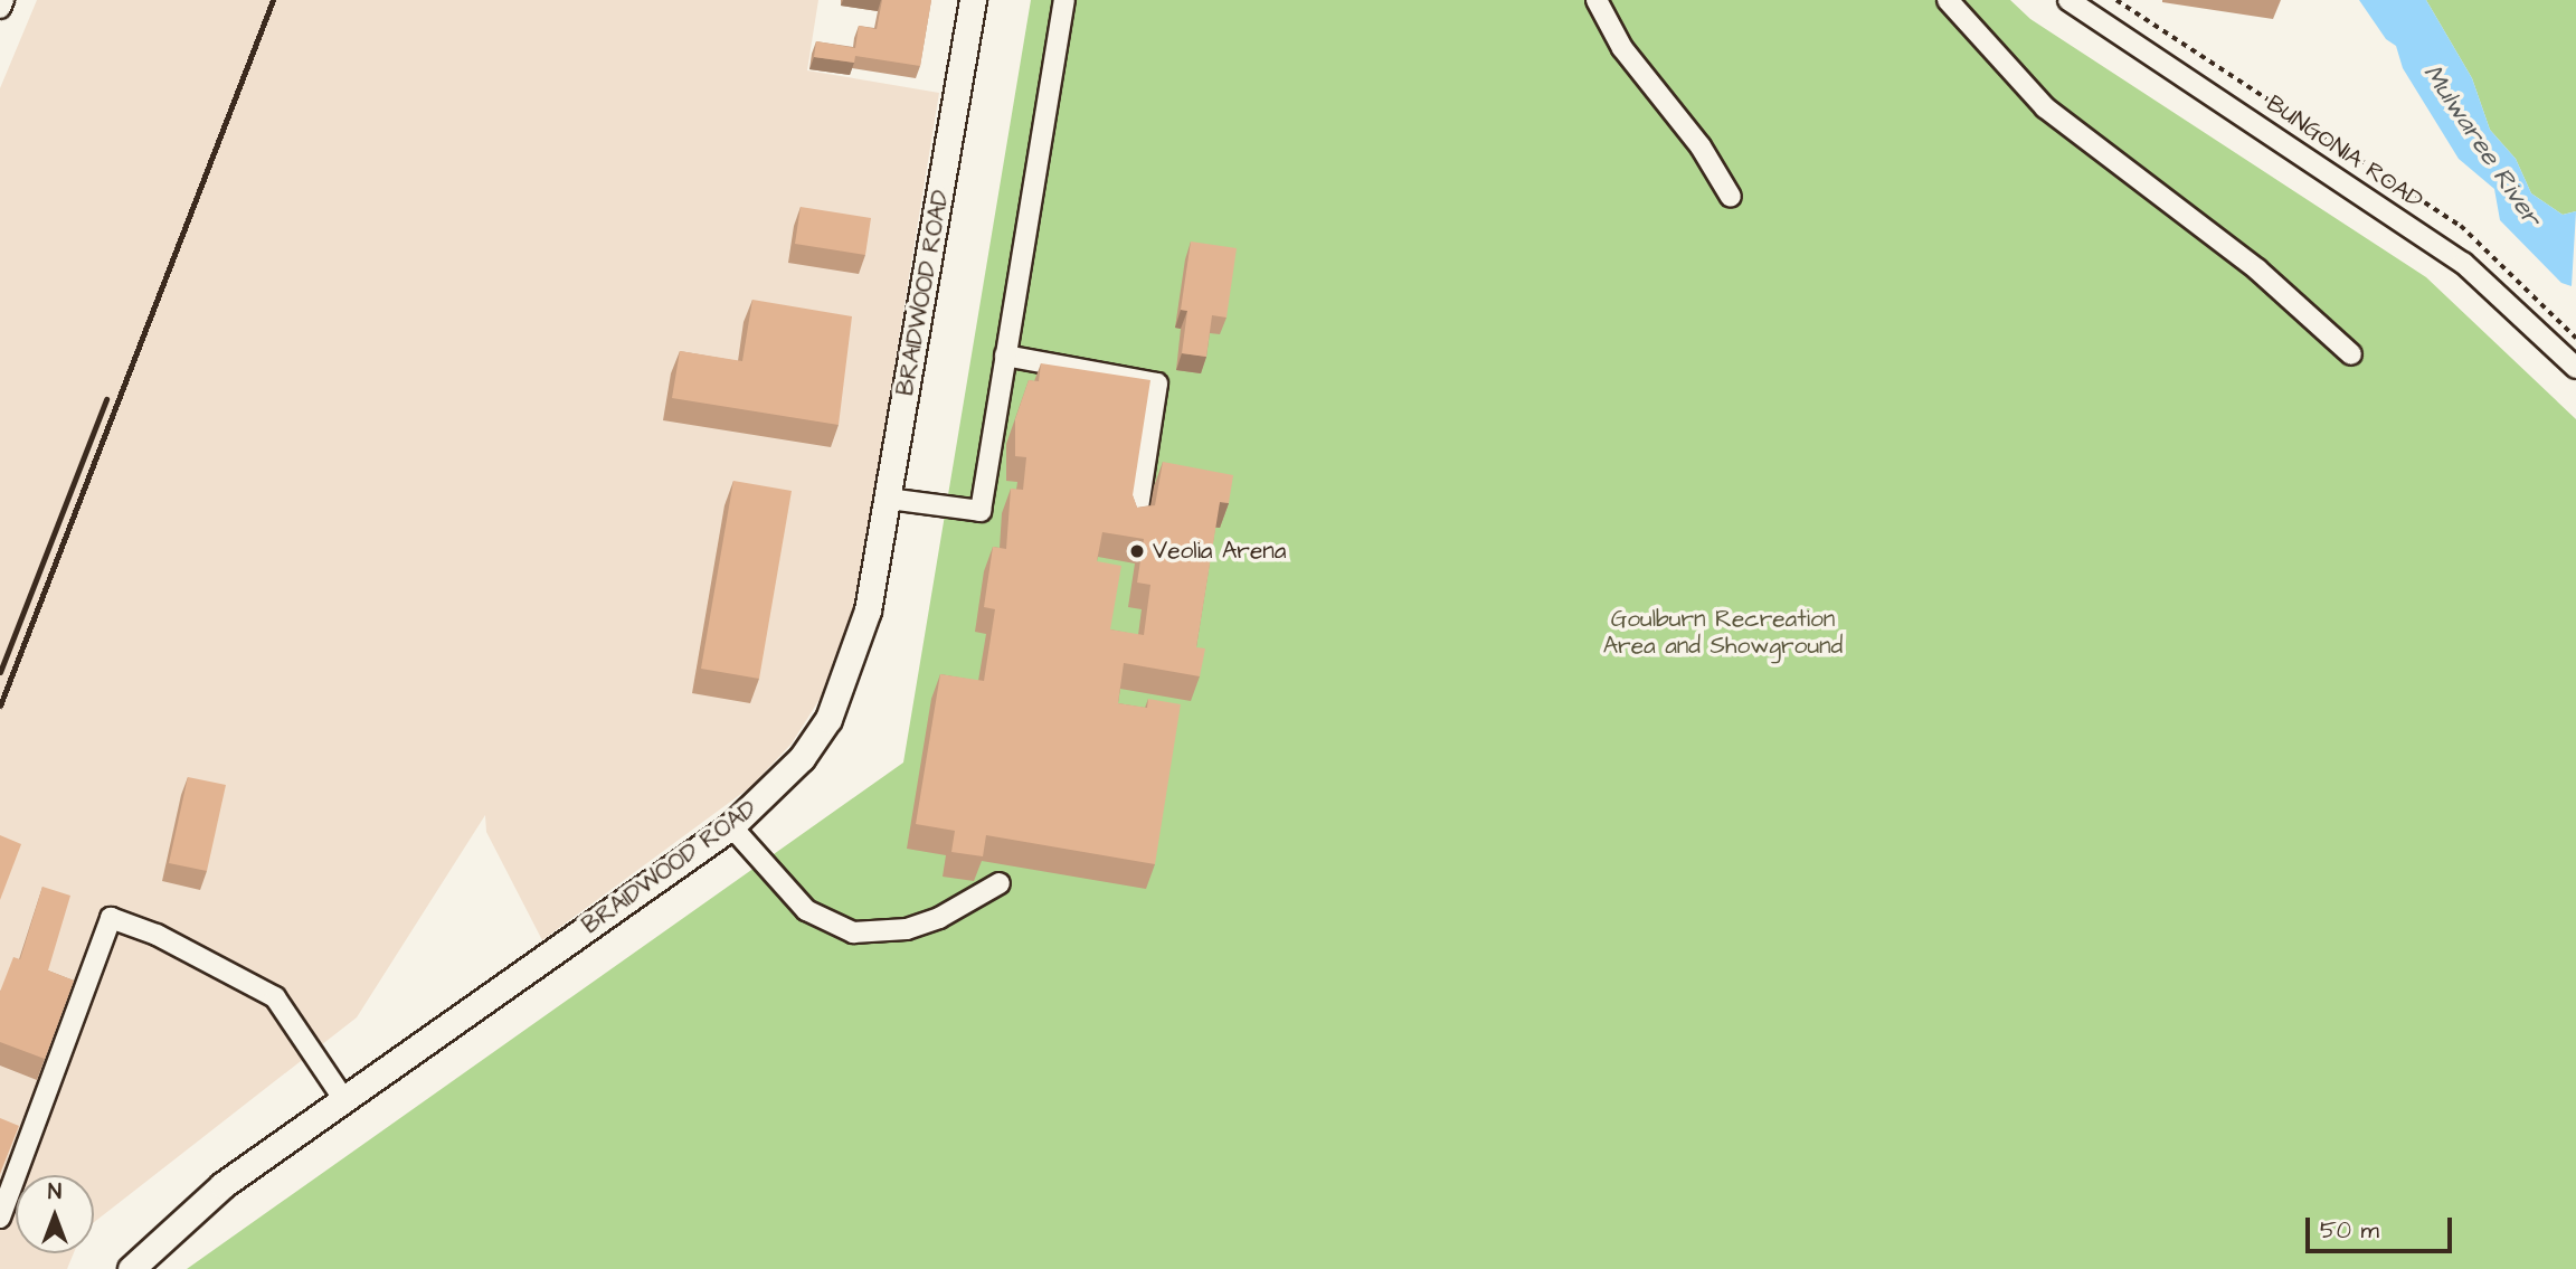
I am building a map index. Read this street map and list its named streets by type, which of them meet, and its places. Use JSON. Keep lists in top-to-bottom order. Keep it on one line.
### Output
{"streets":{"main road":["BRAIDWOOD ROAD"],"street":["BUNGONIA ROAD"]},"water":["Mulwaree River"],"parks":["Goulburn Recreation Area and Showground"],"places":["Veolia Arena"],"scale_bar":"50 m","north":"top"}
